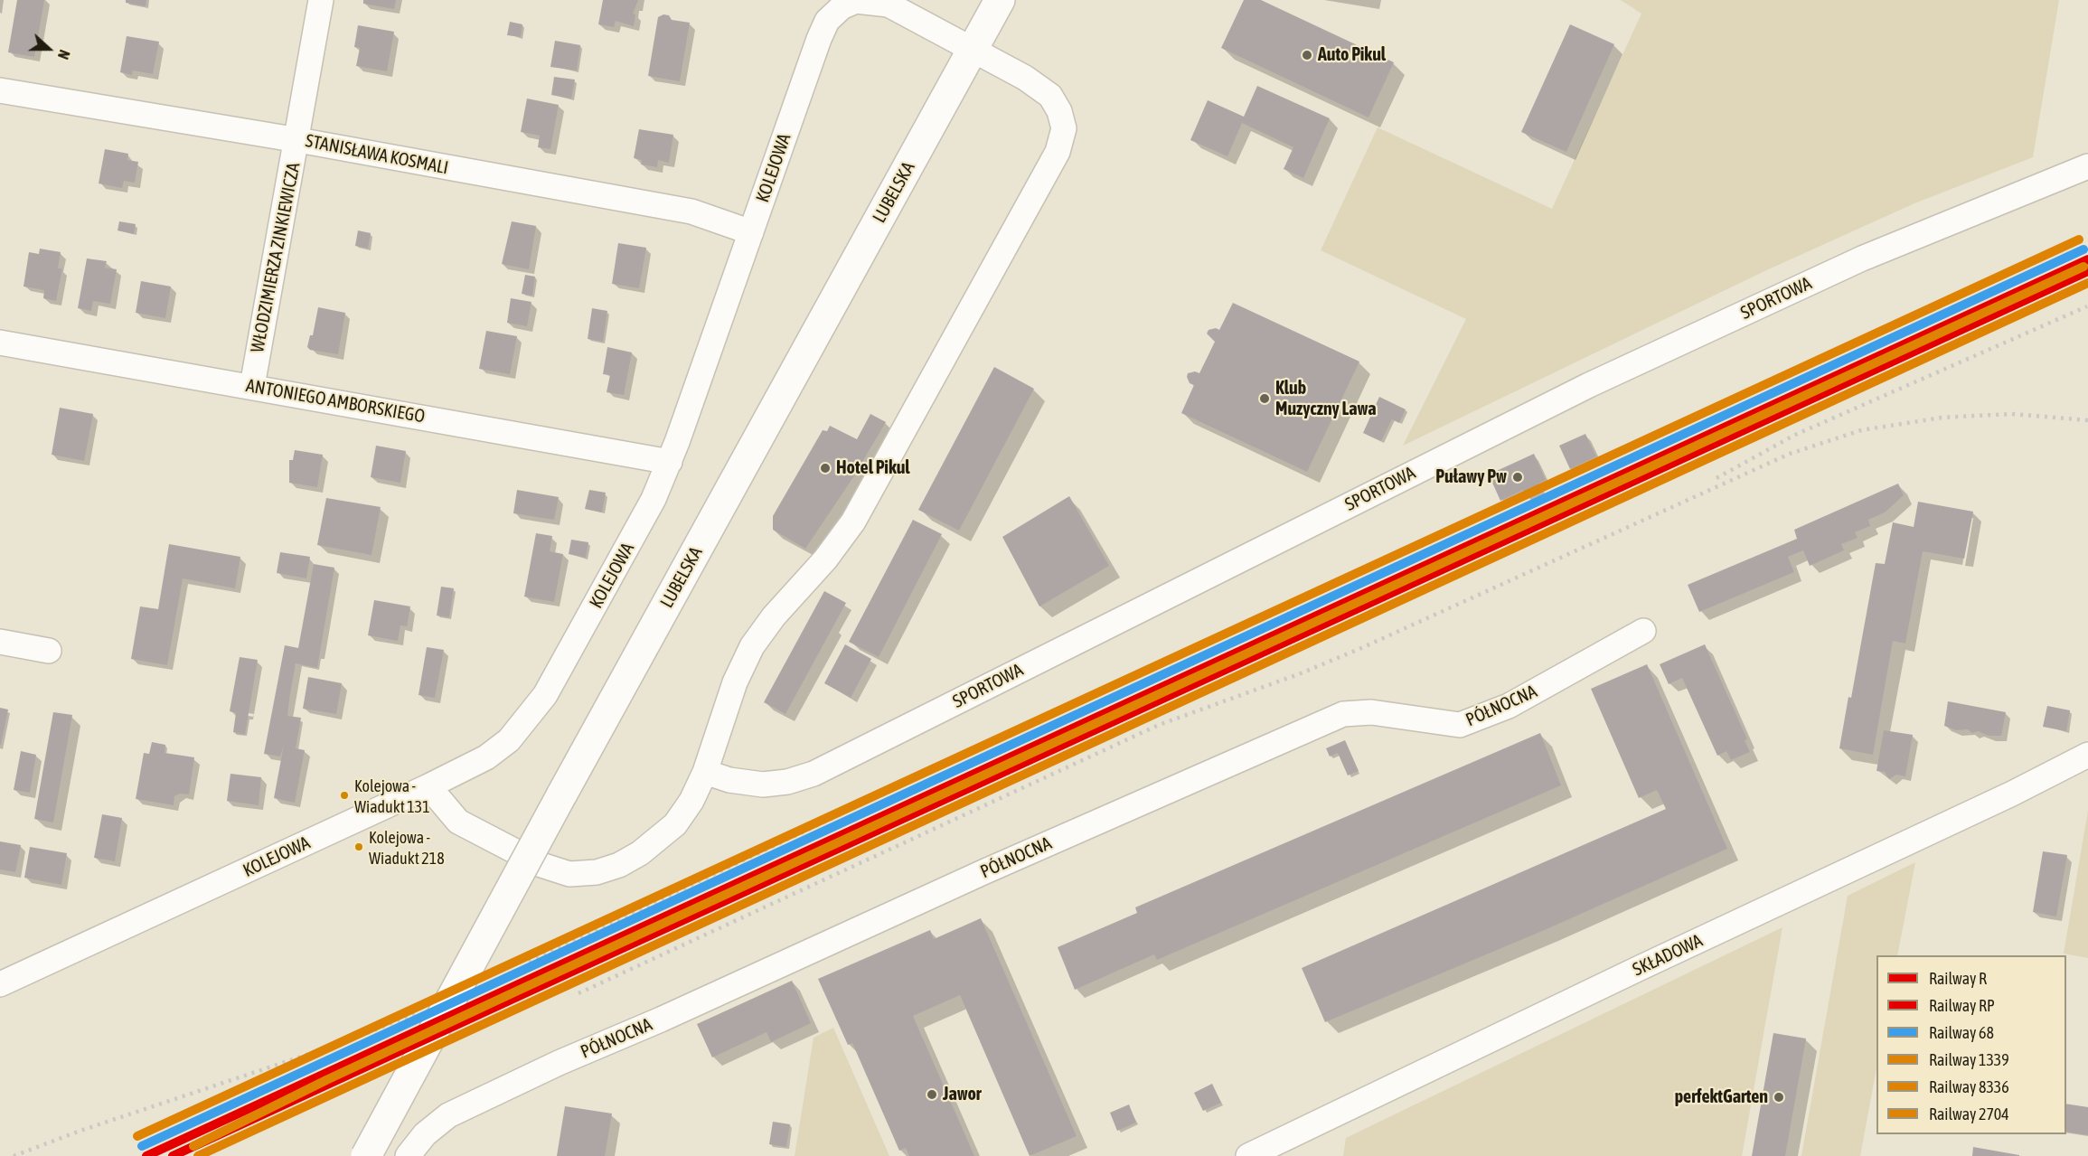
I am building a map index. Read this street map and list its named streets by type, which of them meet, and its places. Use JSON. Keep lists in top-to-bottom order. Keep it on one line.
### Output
{"streets":{"main road":["LUBELSKA"],"street":["STANISŁAWA KOSMALI","KOLEJOWA","WŁODZIMIERZA ZINKIEWICZA","SPORTOWA","ANTONIEGO AMBORSKIEGO","PÓŁNOCNA","SKŁADOWA"]},"crossings":[["STANISŁAWA KOSMALI","KOLEJOWA"],["STANISŁAWA KOSMALI","WŁODZIMIERZA ZINKIEWICZA"],["KOLEJOWA","LUBELSKA"],["KOLEJOWA","SPORTOWA"],["KOLEJOWA","ANTONIEGO AMBORSKIEGO"],["WŁODZIMIERZA ZINKIEWICZA","ANTONIEGO AMBORSKIEGO"]],"places":["Auto Pikul","Klub Muzyczny Lawa","Hotel Pikul","Puławy Pw","Kolejowa - Wiadukt 131","Kolejowa - Wiadukt 218","Jawor","perfektGarten"],"lines":["rail line 8336","rail line 68","rail line R","rail line 2704","rail line RP","rail line 1339"],"legend":["Railway R","Railway RP","Railway 68","Railway 1339","Railway 8336","Railway 2704"],"north":"right"}
